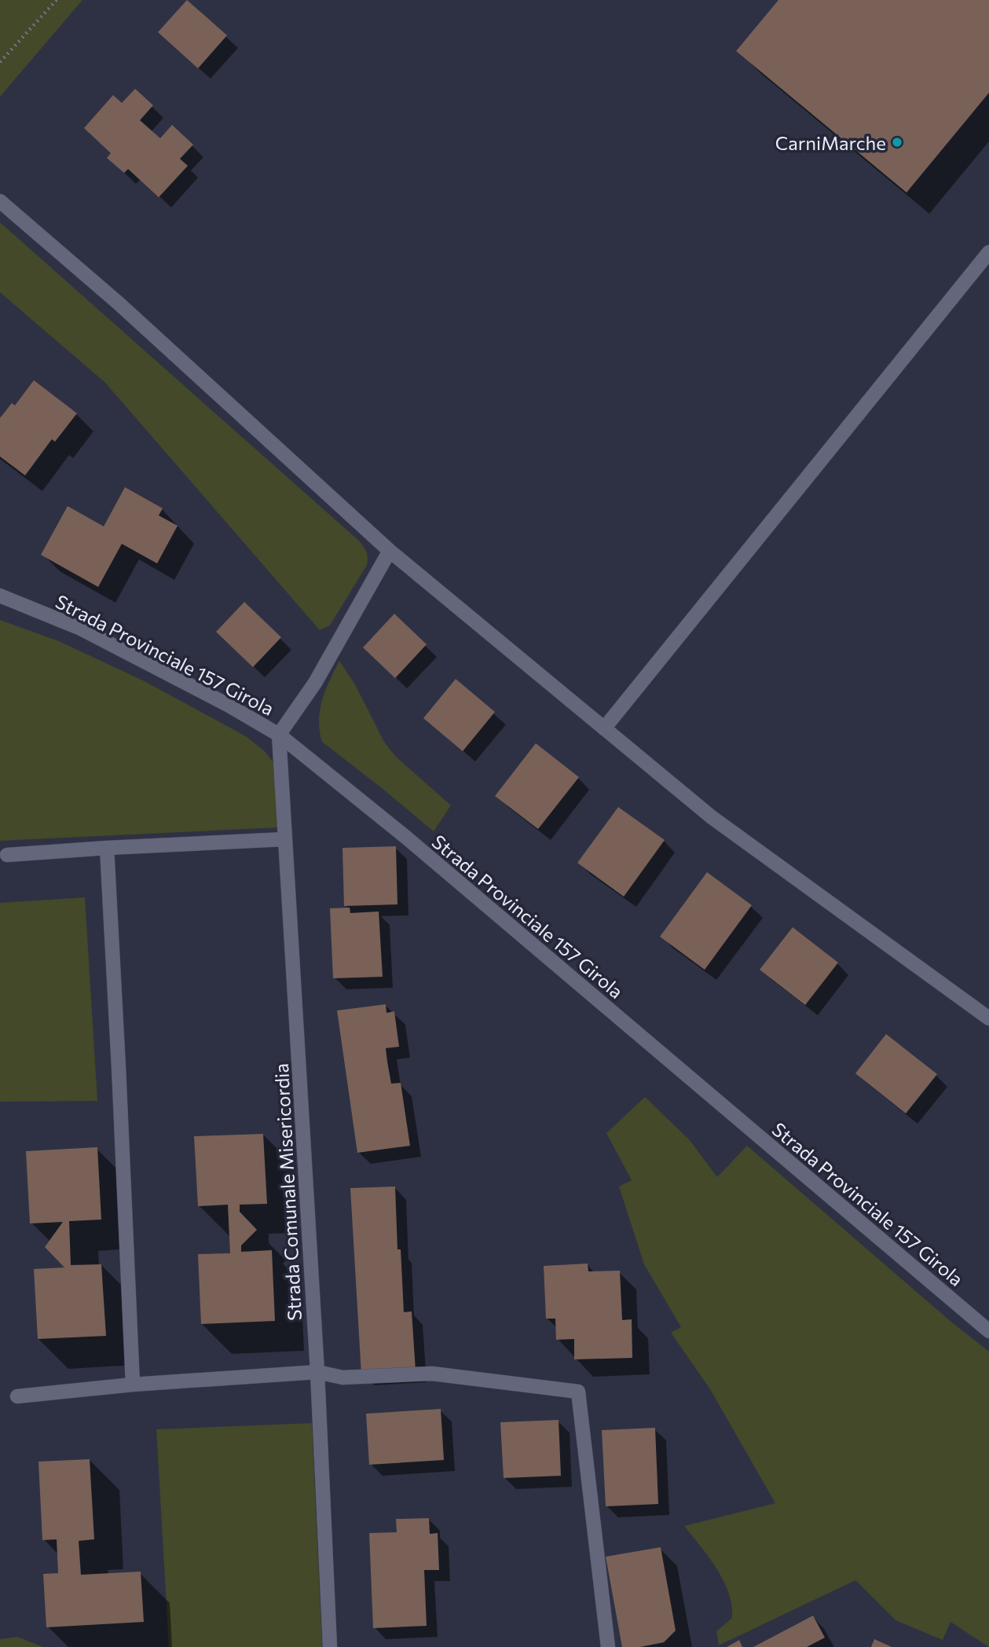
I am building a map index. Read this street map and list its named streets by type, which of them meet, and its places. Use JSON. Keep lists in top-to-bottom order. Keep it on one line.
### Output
{"streets":{"street":["Strada Provinciale 157 Girola","Strada Comunale Misericordia"]},"crossings":[["Strada Provinciale 157 Girola","Strada Comunale Misericordia"]],"places":["CarniMarche"]}
